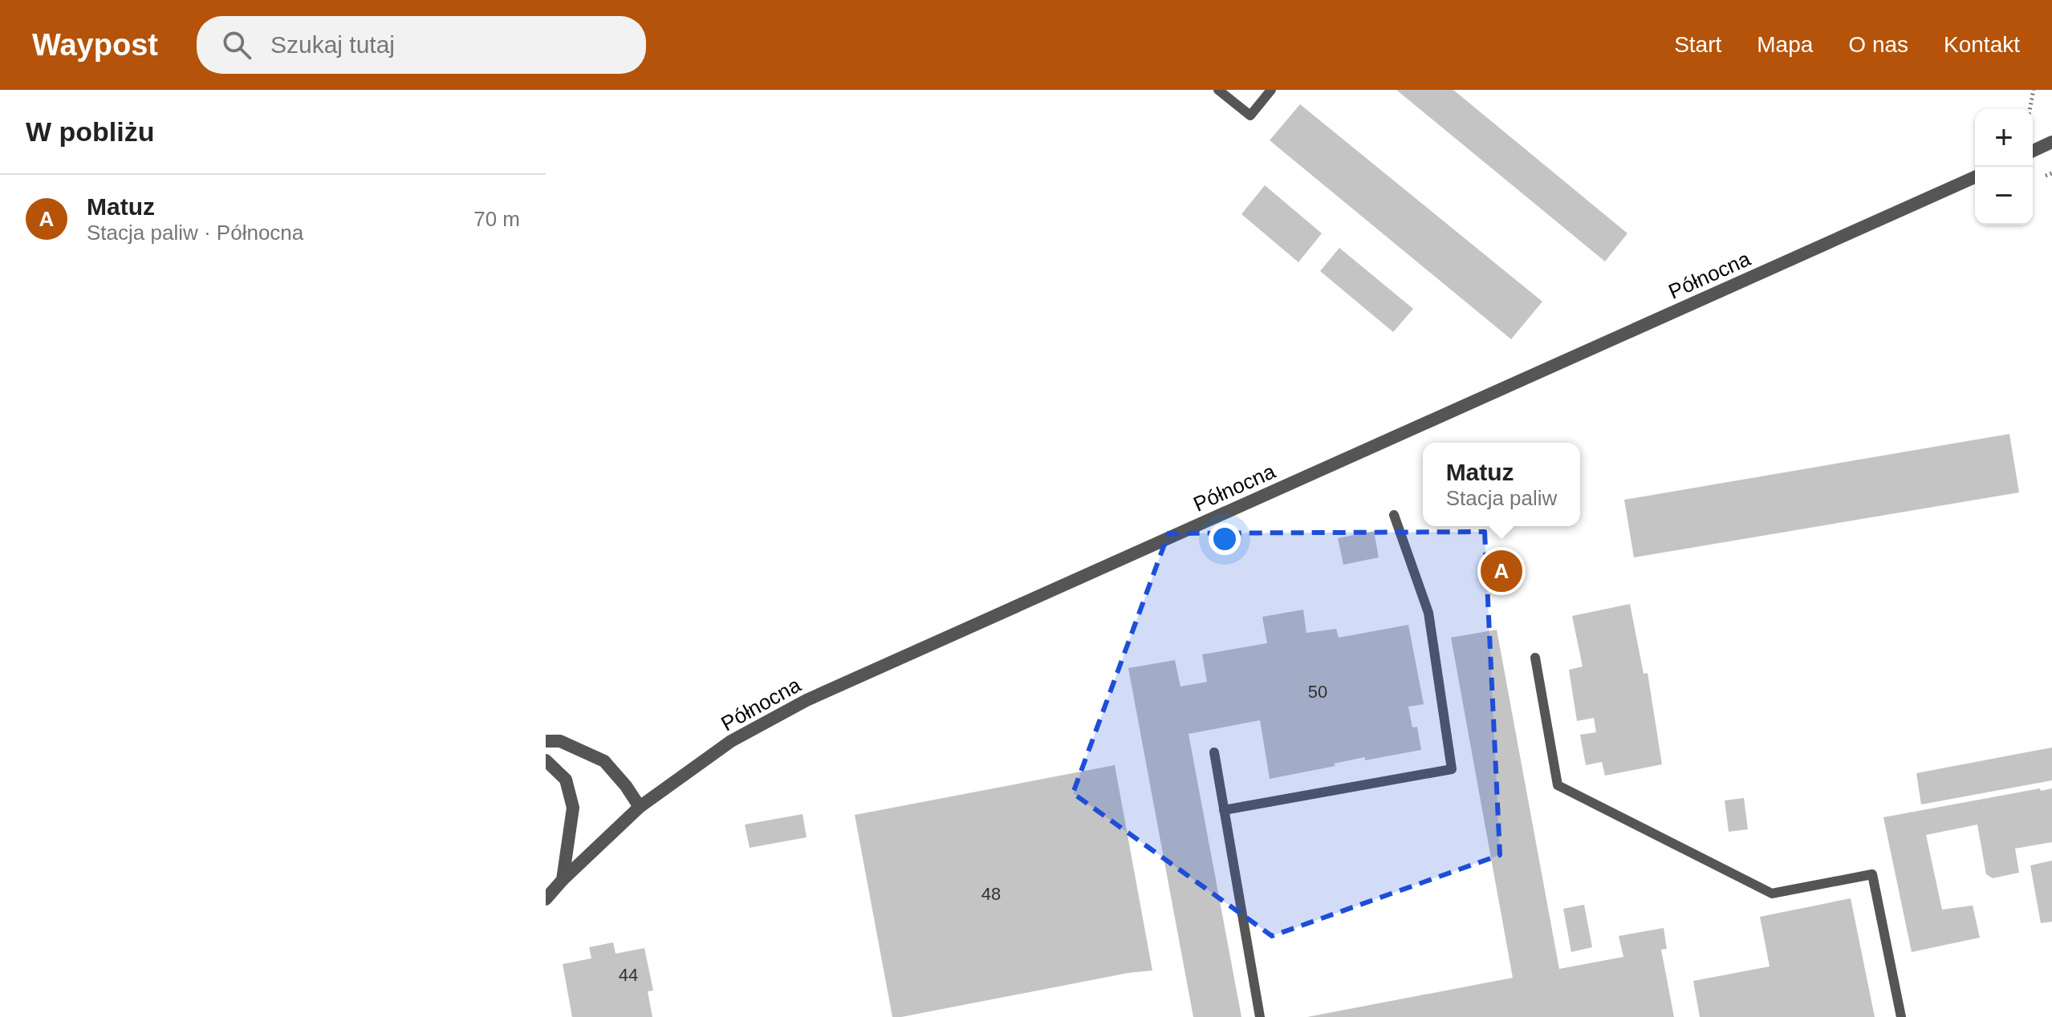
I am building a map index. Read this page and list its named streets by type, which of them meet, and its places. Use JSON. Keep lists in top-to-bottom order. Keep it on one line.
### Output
{"streets":{"street":["Północna"]},"house_numbers":["50","48","44"],"page":{"header":"Waypost","search":"Szukaj tutaj","nav":["Start","Mapa","O nas","Kontakt"],"heading":"W pobliżu","map_buttons":["+","−"],"list":[{"mark":"A","name":"Matuz","note":"Stacja paliw · Północna","value":"70 m"}],"popup":["Matuz","Stacja paliw"],"pins":"A"}}
